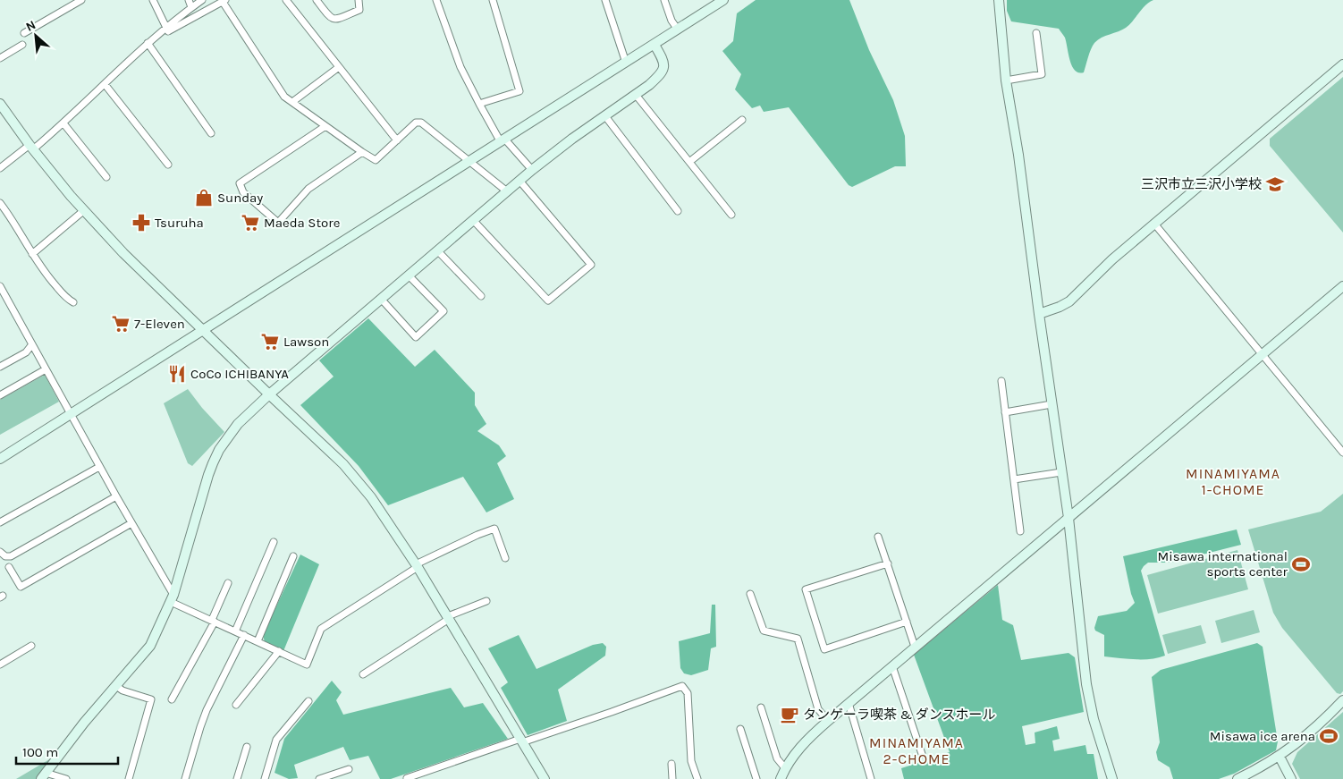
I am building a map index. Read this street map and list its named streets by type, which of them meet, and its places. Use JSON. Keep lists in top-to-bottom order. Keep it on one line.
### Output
{"districts":["MINAMIYAMA 1-CHOME","MINAMIYAMA 2-CHOME"],"places":{"school or university":["三沢市立三沢小学校"],"shop":["Sunday"],"pharmacy":["Tsuruha"],"supermarket":["Maeda Store","7-Eleven","Lawson"],"restaurant":["CoCo ICHIBANYA"],"sports":["Misawa international sports center","Misawa ice arena"],"cafe":["タンゲーラ喫茶 & ダンスホール"]},"scale_bar":"100 m","north":"top left"}
